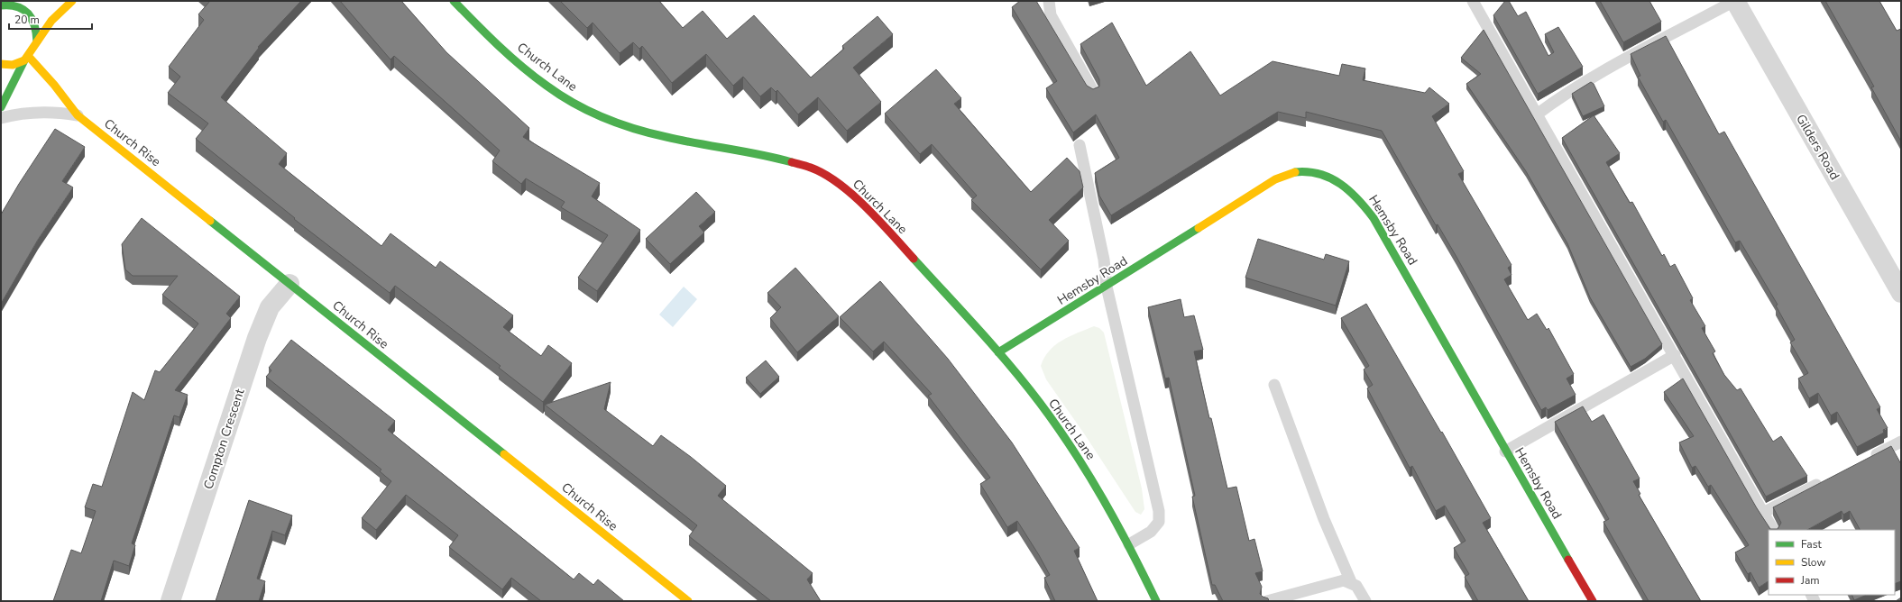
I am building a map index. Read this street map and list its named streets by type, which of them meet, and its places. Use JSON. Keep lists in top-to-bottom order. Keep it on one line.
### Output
{"streets":{"street":["Church Lane","Church Rise","Gilders Road","Hemsby Road","Compton Crescent"]},"crossings":[["Church Lane","Hemsby Road"],["Church Rise","Compton Crescent"]],"legend":["Fast","Slow","Jam"],"scale_bar":"20 m"}
